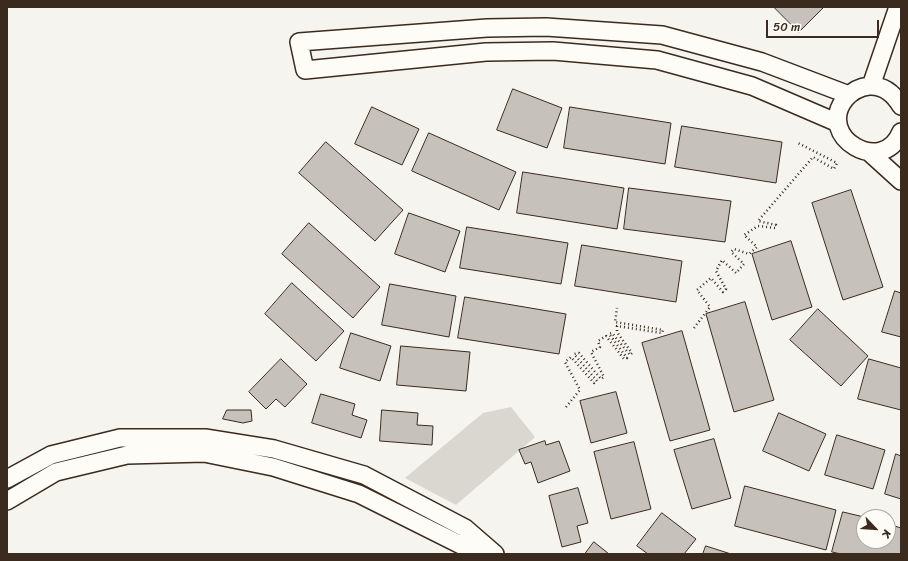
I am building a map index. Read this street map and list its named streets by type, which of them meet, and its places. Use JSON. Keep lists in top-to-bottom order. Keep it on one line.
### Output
{"scale_bar":"50 m","north":"bottom right"}
